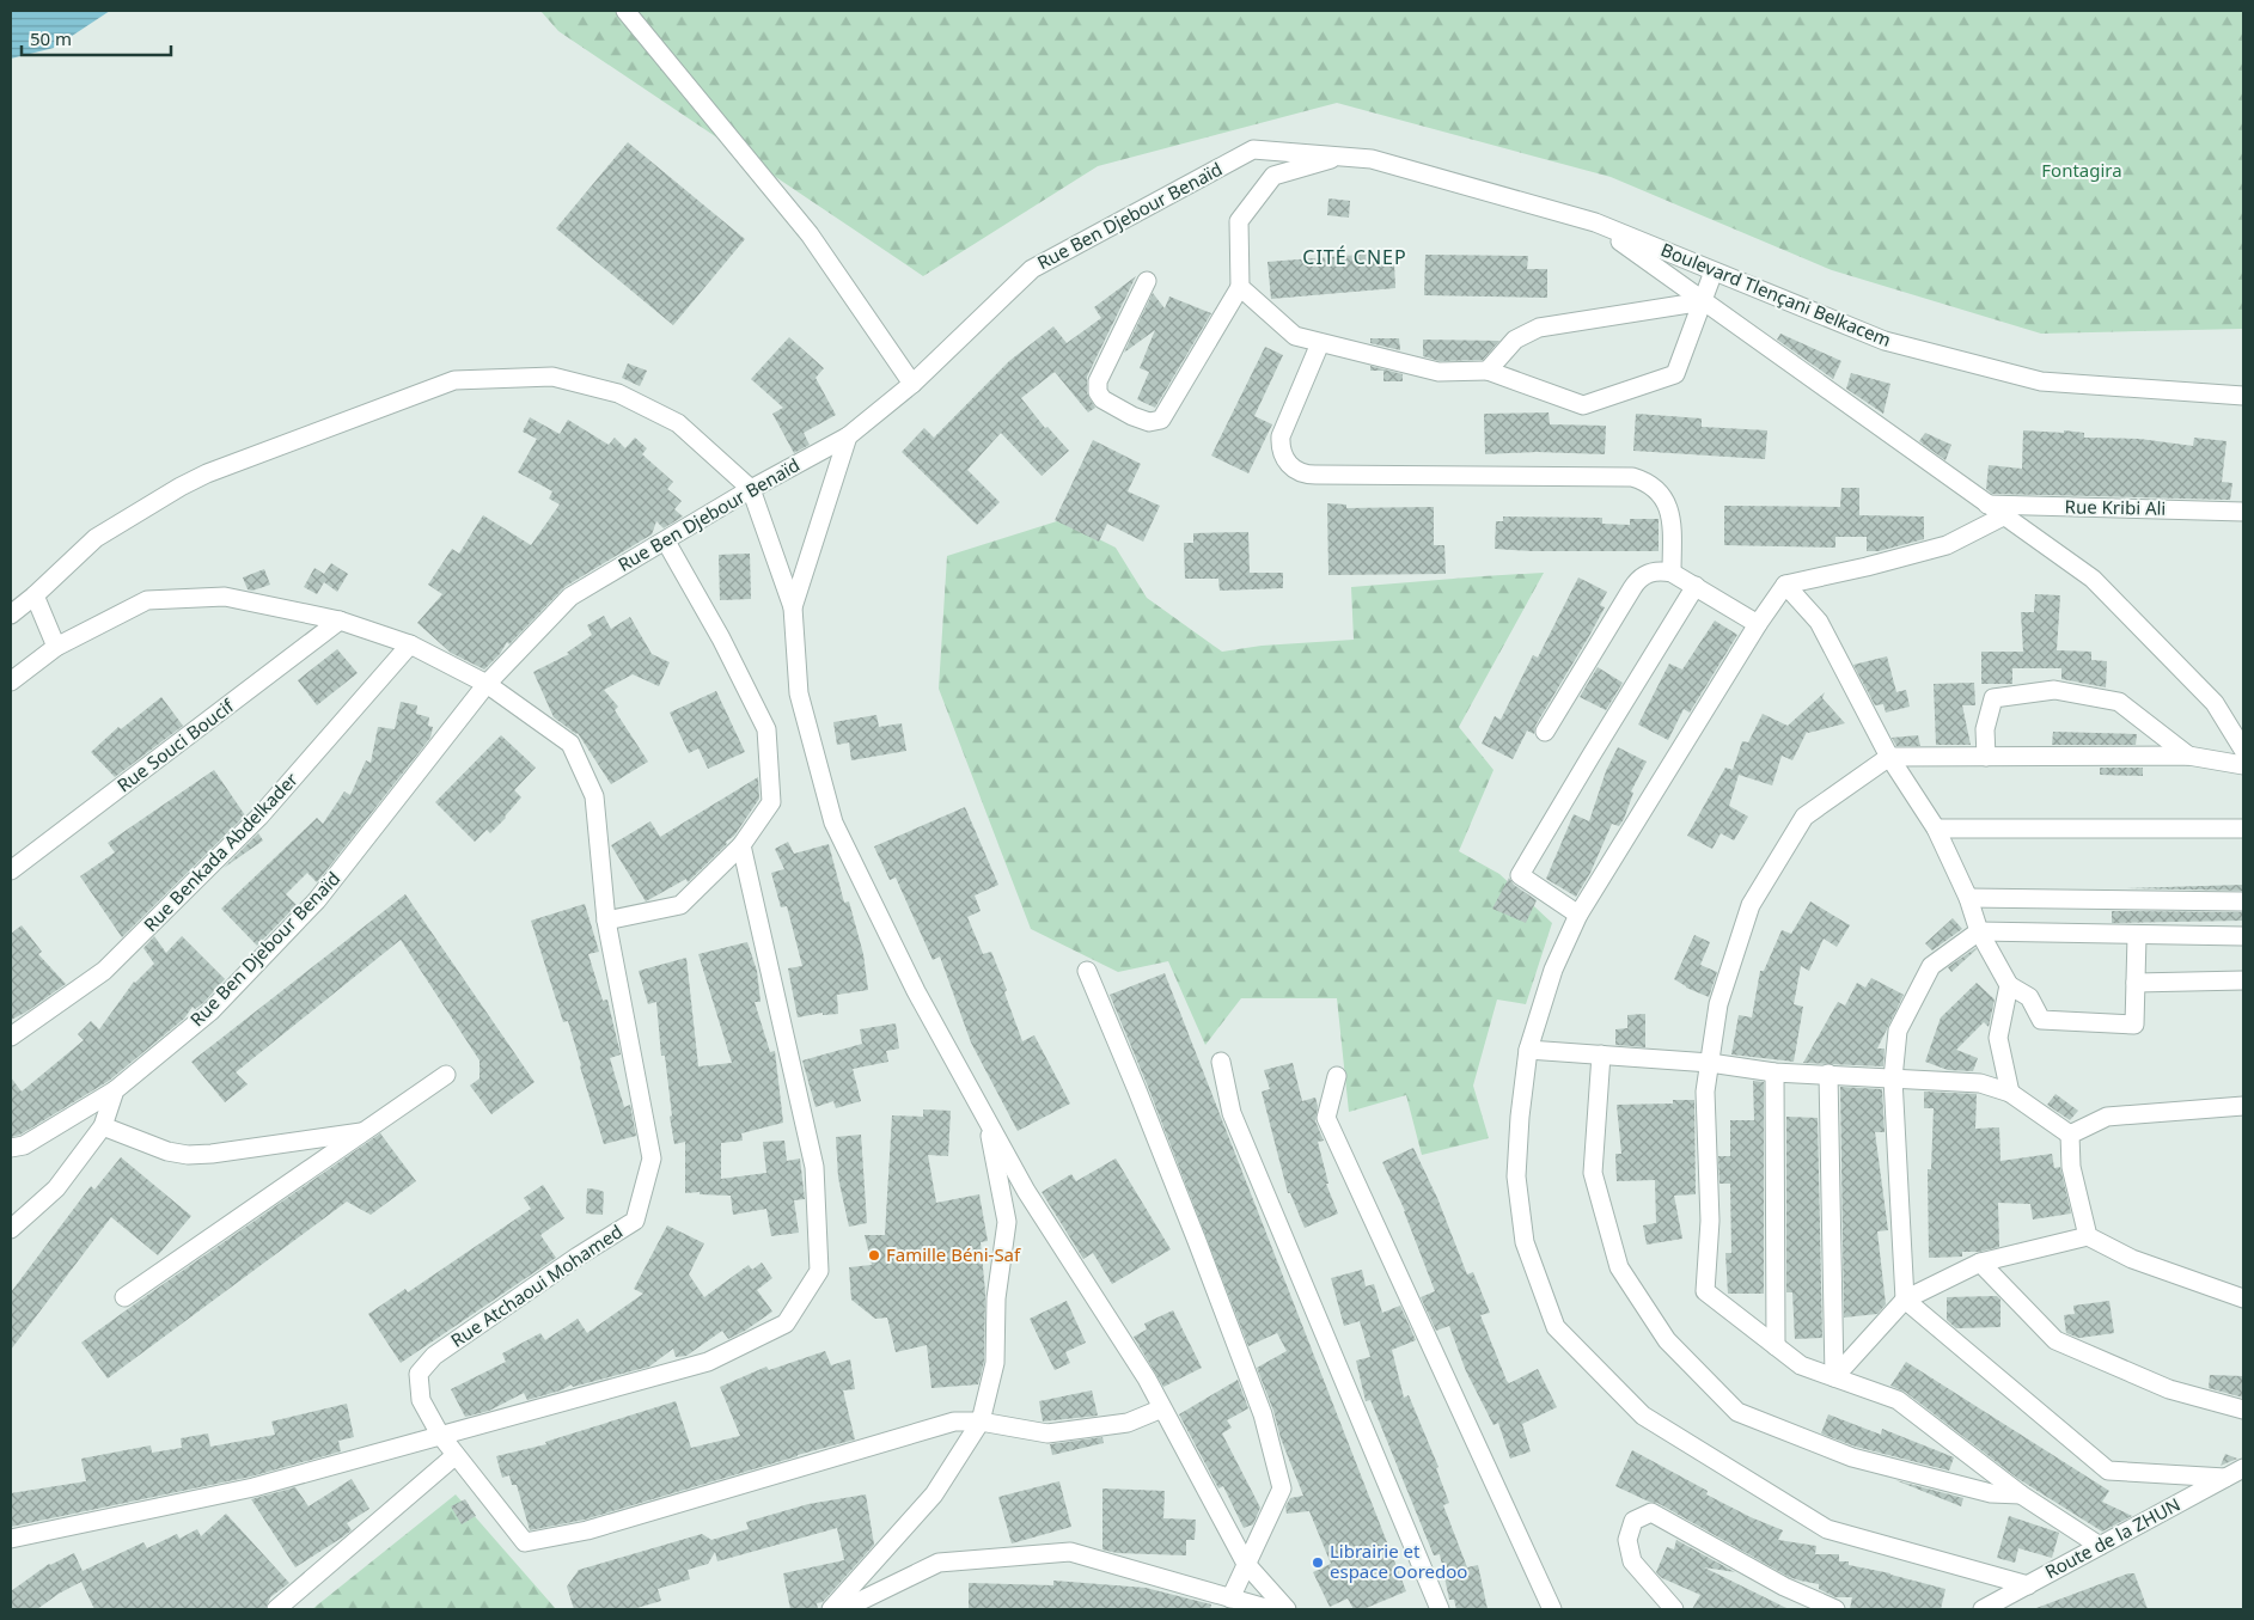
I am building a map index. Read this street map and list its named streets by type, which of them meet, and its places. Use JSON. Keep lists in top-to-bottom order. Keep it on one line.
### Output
{"streets":{"street":["Rue Ben Djebour Benaïd","Boulevard Tlençani Belkacem","Rue Kribi Ali","Rue Souci Boucif","Rue Benkada Abdelkader","Rue Atchaoui Mohamed","Route de la ZHUN"]},"crossings":[["Rue Ben Djebour Benaïd","Boulevard Tlençani Belkacem"],["Rue Ben Djebour Benaïd","Rue Atchaoui Mohamed"],["Rue Souci Boucif","Rue Atchaoui Mohamed"],["Rue Benkada Abdelkader","Rue Atchaoui Mohamed"]],"districts":["CITÉ CNEP"],"parks":["Fontagira"],"places":["Famille Béni-Saf","Librairie et espace Ooredoo"],"scale_bar":"50 m"}
